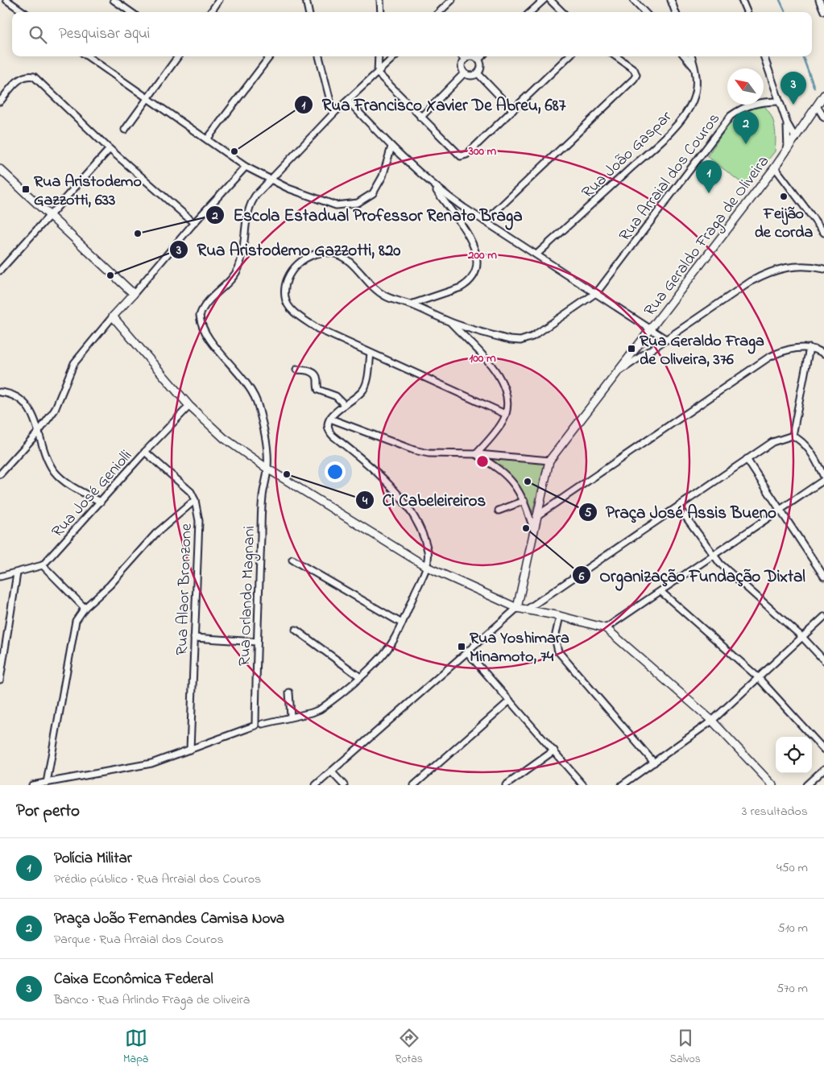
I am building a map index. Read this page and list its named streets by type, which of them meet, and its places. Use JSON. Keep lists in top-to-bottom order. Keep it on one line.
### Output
{"streets":{"main road":["Rua Geraldo Fraga de Oliveira"],"street":["Rua João Gaspar","Rua Arraial dos Couros","Rua José Geniolli","Rua Alaor Bronzone","Rua Orlando Magnani"]},"crossings":[["Rua José Geniolli","Rua Alaor Bronzone"],["Rua Alaor Bronzone","Rua Orlando Magnani"]],"places":{"other":["Rua Francisco Xavier De Abreu, 687","Feijão de corda","Escola Estadual Professor Renato Braga","Rua Aristodemo Gazzotti, 820","Ci Cabeleireiros","Praça José Assis Bueno","Organização Fundação Dixtal"],"transit":["Rua Aristodemo Gazzotti, 633","Rua Geraldo Fraga de Oliveira, 376","Rua Yoshimara Minamoto, 74"]},"north":"top left","page":{"search":"Pesquisar aqui","pins":["3","2","1"],"heading":["Por perto","3 resultados"],"list":[{"mark":"1","name":"Polícia Militar","note":"Prédio público · Rua Arraial dos Couros","value":"450 m"},{"mark":"2","name":"Praça João Fernandes Camisa Nova","note":"Parque · Rua Arraial dos Couros","value":"510 m"},{"mark":"3","name":"Caixa Econômica Federal","note":"Banco · Rua Arlindo Fraga de Oliveira","value":"570 m"}],"nav":["Mapa","Rotas","Salvos"]},"rings":["300 m","200 m","100 m"]}
